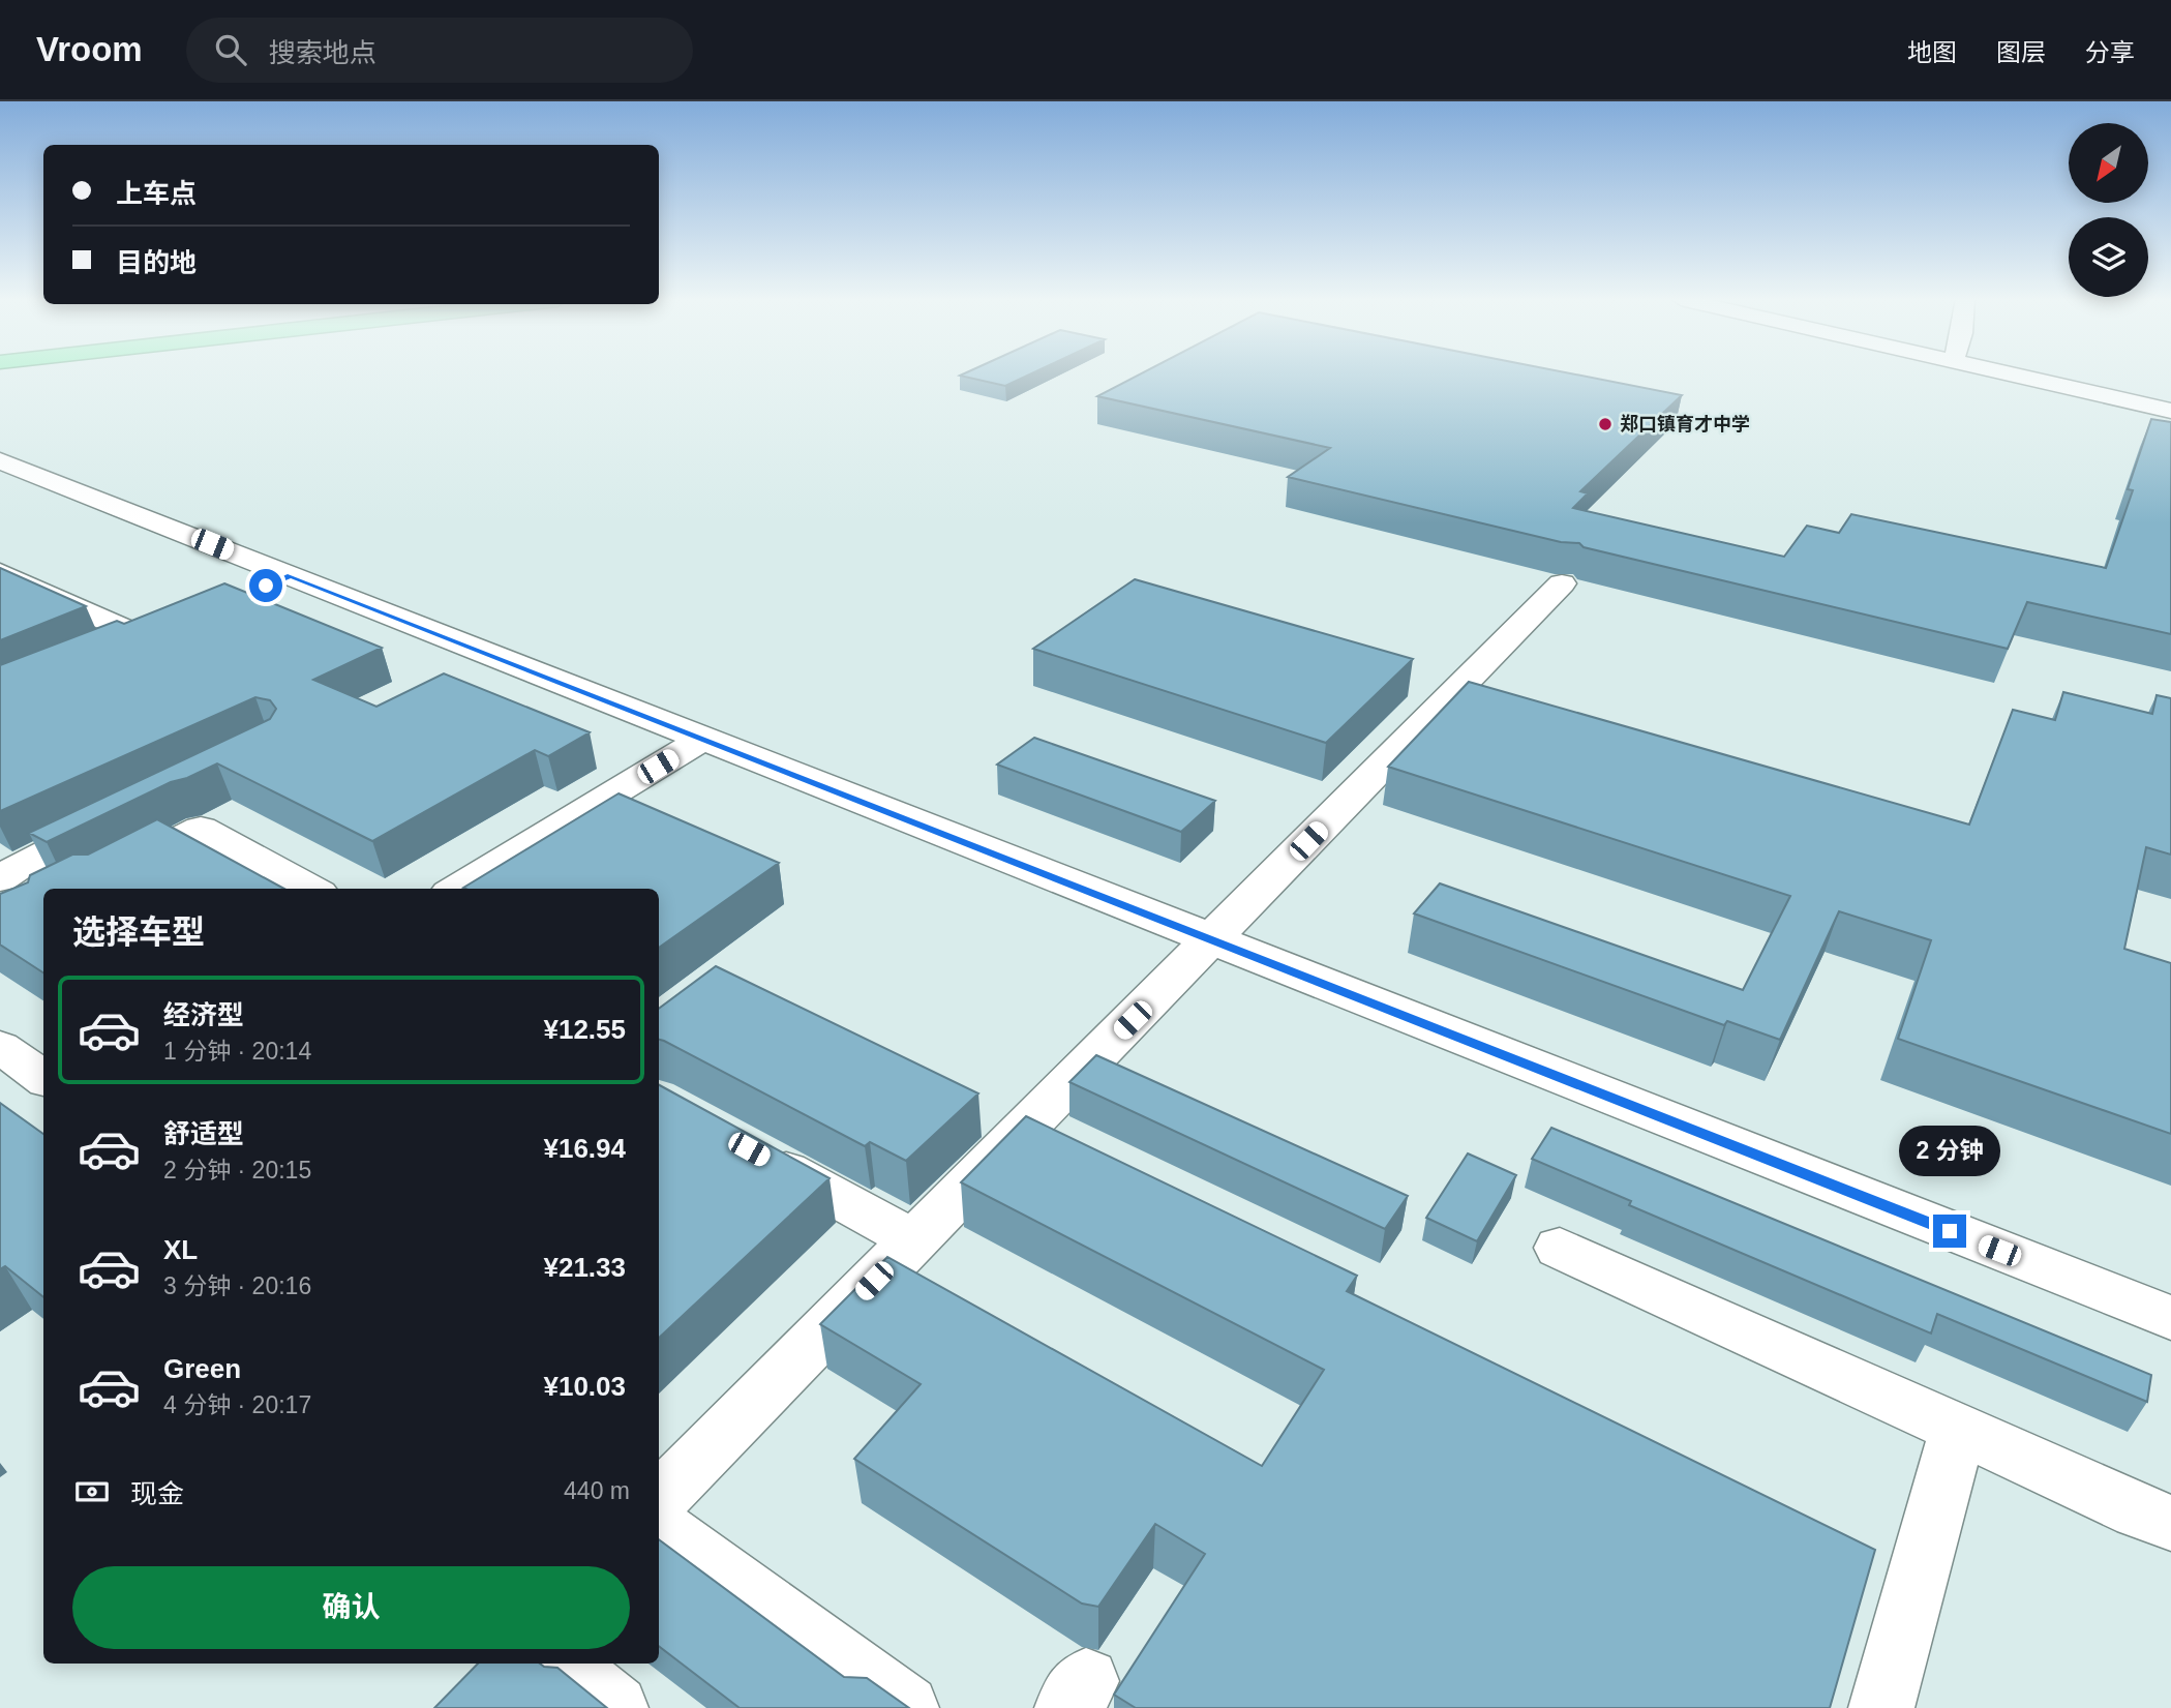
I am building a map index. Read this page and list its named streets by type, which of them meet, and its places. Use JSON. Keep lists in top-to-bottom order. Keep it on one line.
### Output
{"places":["郑口镇育才中学"],"north":"bottom left","page":{"header":"Vroom","search":"搜索地点","nav":["地图","图层","分享"],"banner":["上车点","目的地"],"heading":"选择车型","list":[{"name":"经济型","note":"1 分钟 · 20:14","value":"¥12.55"},{"name":"舒适型","note":"2 分钟 · 20:15","value":"¥16.94"},{"name":"XL","note":"3 分钟 · 20:16","value":"¥21.33"},{"name":"Green","note":"4 分钟 · 20:17","value":"¥10.03"}],"bubble":"2 分钟","pay":["现金","440 m"],"buttons":"确认"}}
